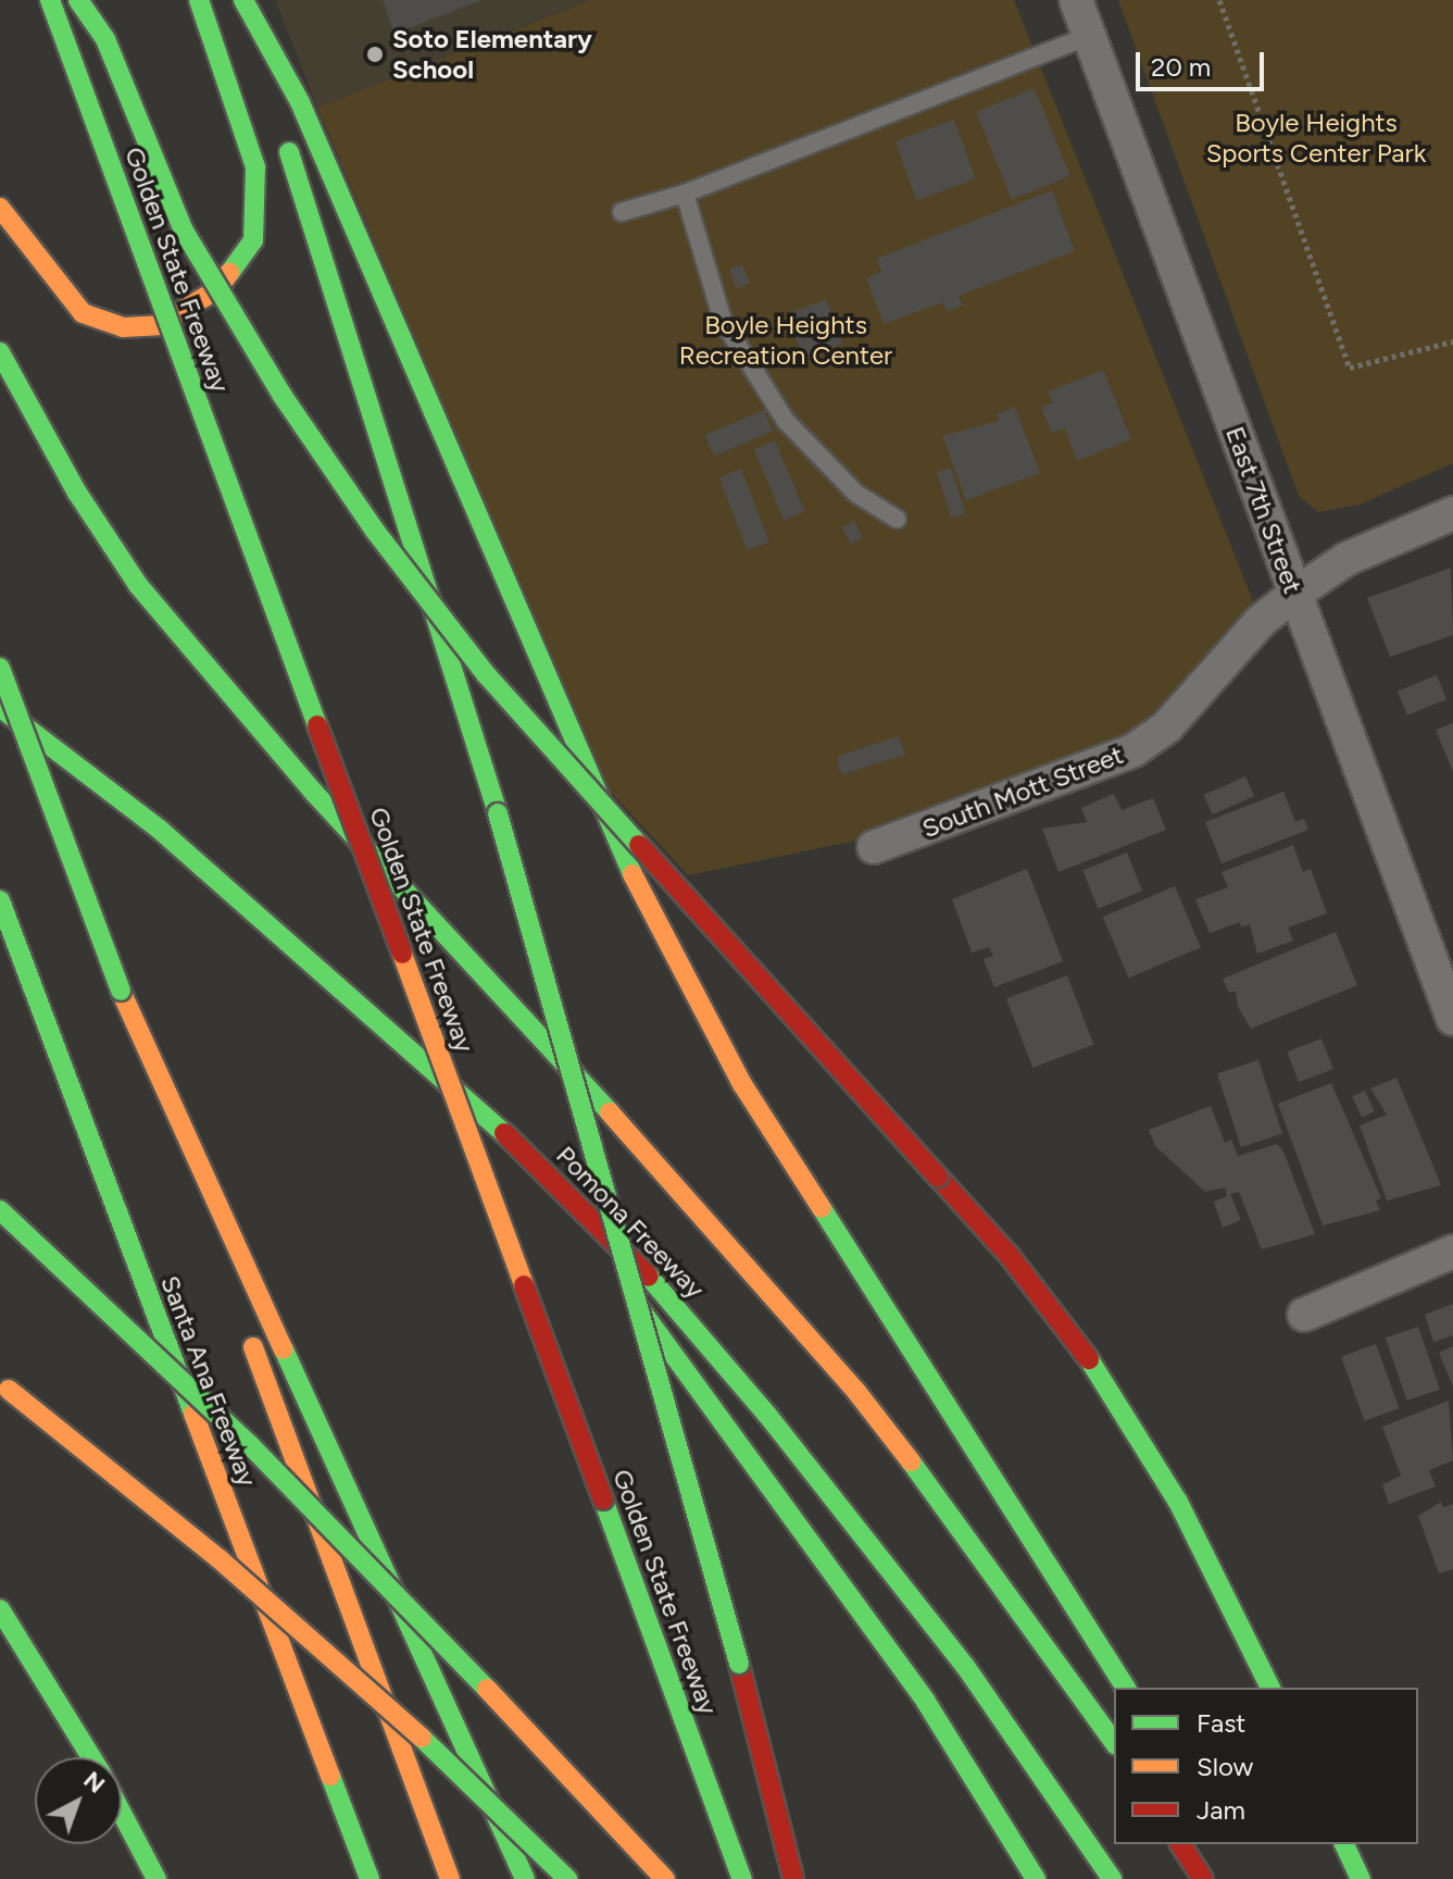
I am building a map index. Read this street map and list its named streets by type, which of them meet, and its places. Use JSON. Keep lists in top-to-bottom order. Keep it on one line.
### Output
{"streets":{"highway":["Golden State Freeway","Pomona Freeway","Santa Ana Freeway"],"street":["East 7th Street","South Mott Street"]},"crossings":[["East 7th Street","South Mott Street"]],"parks":["Boyle Heights Sports Center Park","Boyle Heights Recreation Center"],"places":["Soto Elementary School"],"legend":["Fast","Slow","Jam"],"scale_bar":"20 m","north":"top right"}
